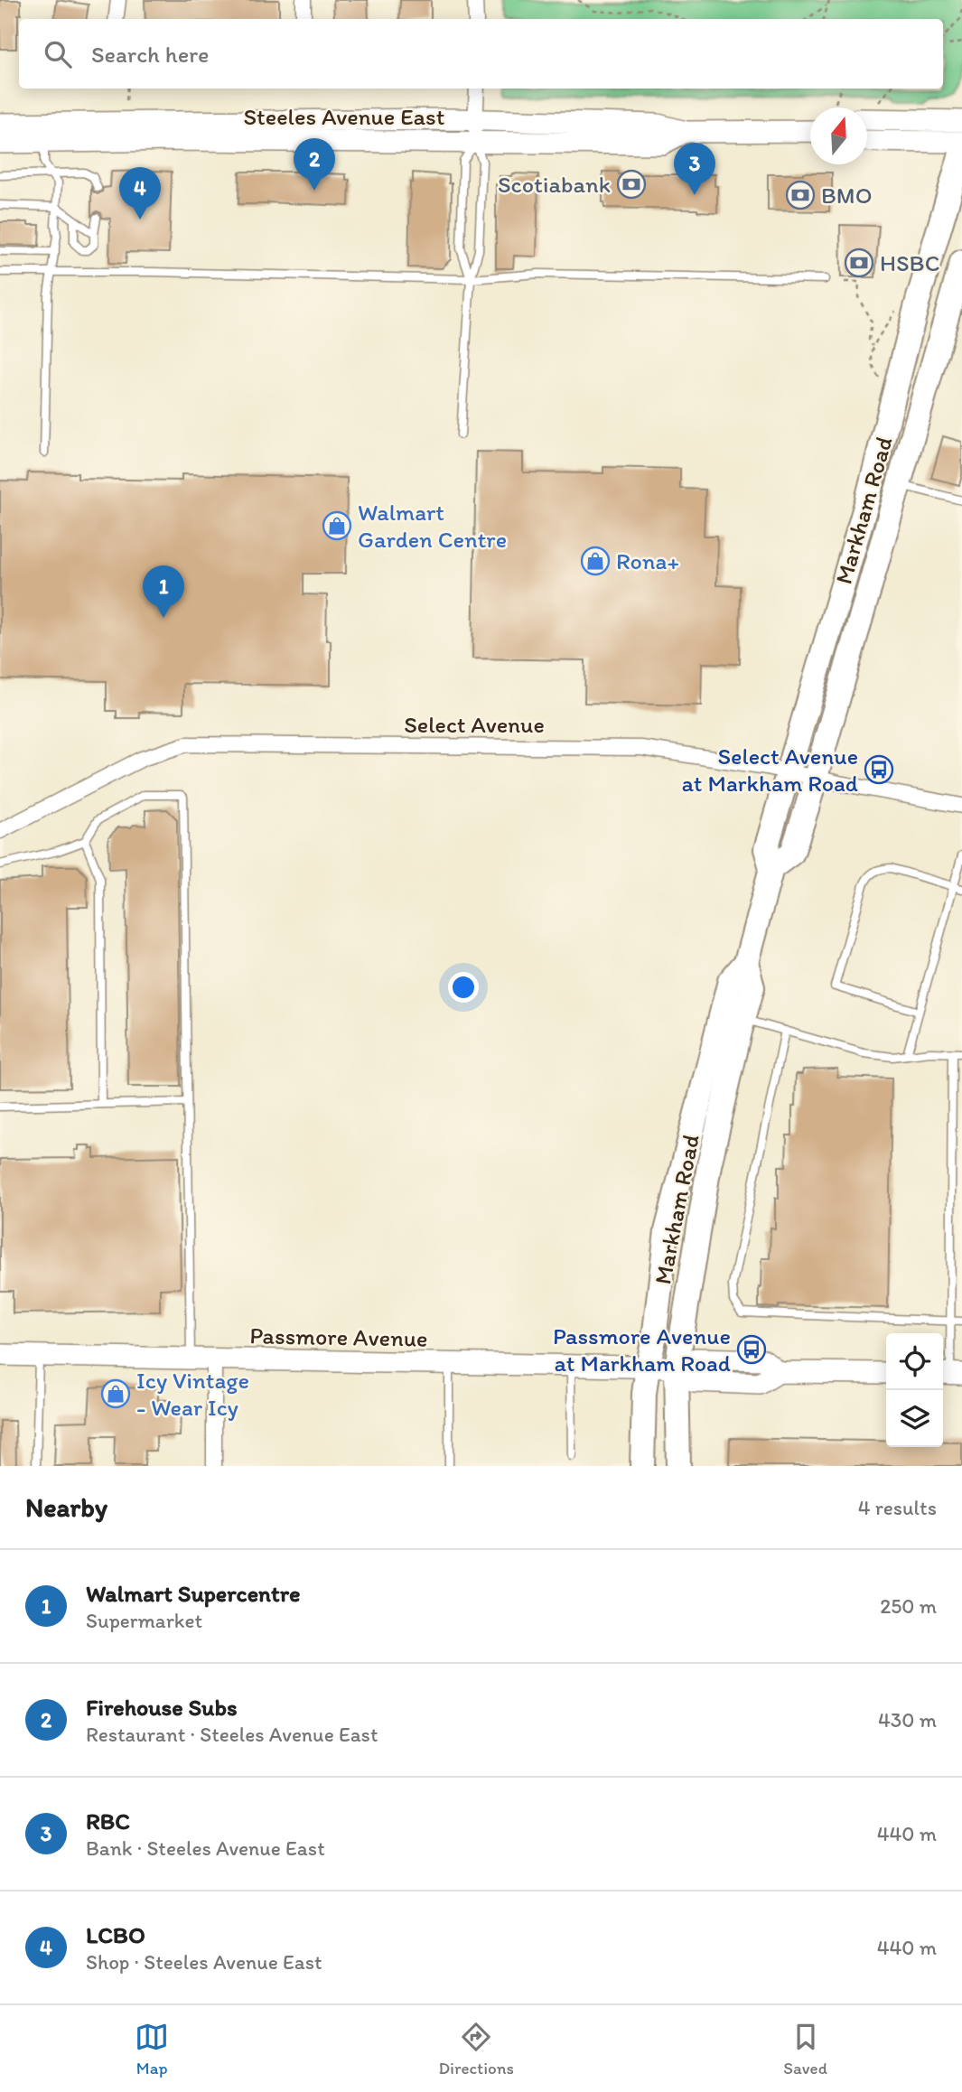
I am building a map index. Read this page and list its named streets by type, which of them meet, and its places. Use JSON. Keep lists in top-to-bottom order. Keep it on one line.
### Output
{"streets":{"main road":["Steeles Avenue East","Markham Road","Passmore Avenue"],"street":["Select Avenue"]},"crossings":[["Markham Road","Select Avenue"],["Markham Road","Passmore Avenue"]],"places":{"bank":["Scotiabank","BMO","HSBC"],"shop":["Walmart Garden Centre","Rona+","Icy Vintage - Wear Icy"],"bus stop":["Select Avenue at Markham Road","Passmore Avenue at Markham Road"]},"north":"top","page":{"search":"Search here","pins":["2","3","4","1"],"heading":["Nearby","4 results"],"list":[{"mark":"1","name":"Walmart Supercentre","note":"Supermarket","value":"250 m"},{"mark":"2","name":"Firehouse Subs","note":"Restaurant · Steeles Avenue East","value":"430 m"},{"mark":"3","name":"RBC","note":"Bank · Steeles Avenue East","value":"440 m"},{"mark":"4","name":"LCBO","note":"Shop · Steeles Avenue East","value":"440 m"}],"nav":["Map","Directions","Saved"]}}
